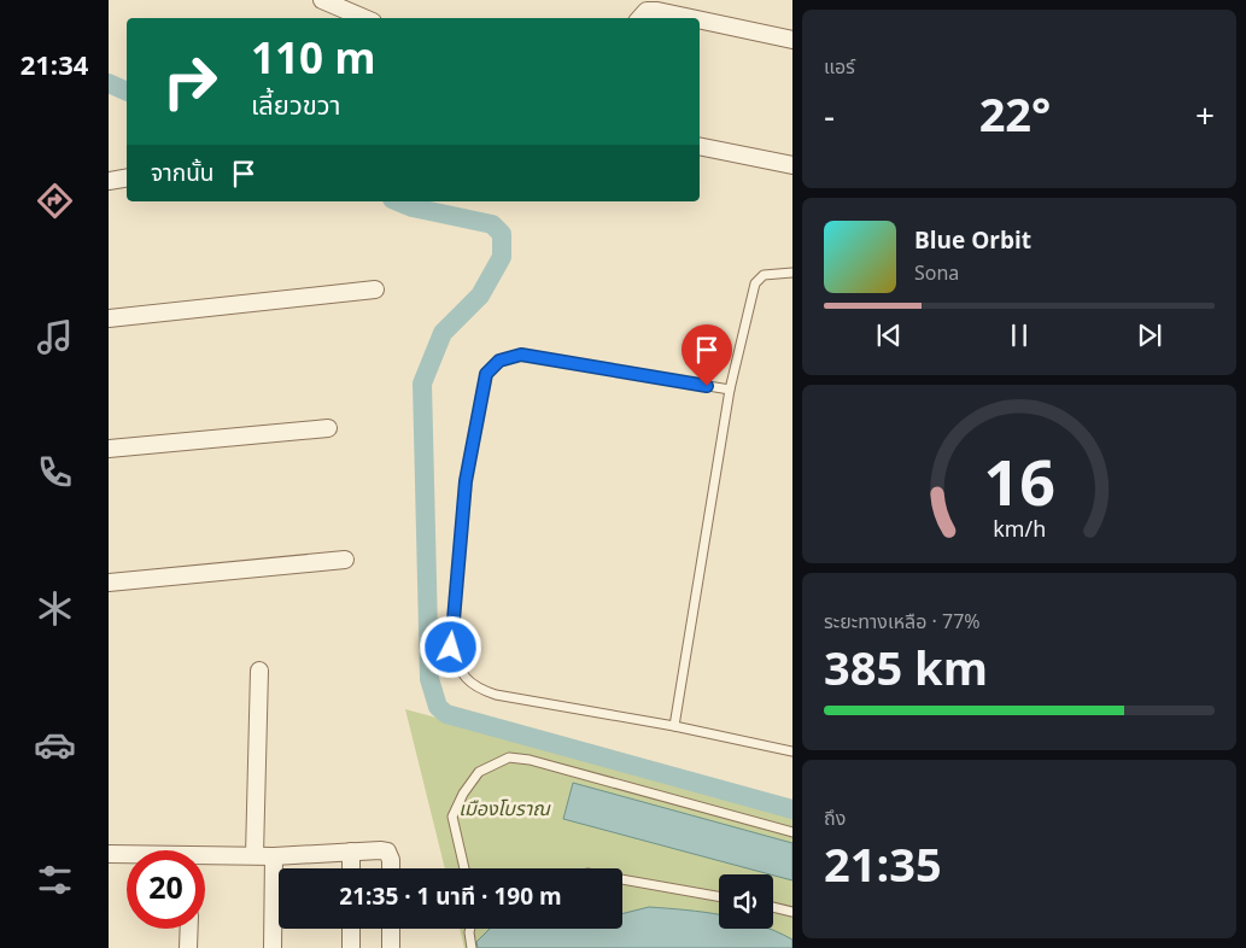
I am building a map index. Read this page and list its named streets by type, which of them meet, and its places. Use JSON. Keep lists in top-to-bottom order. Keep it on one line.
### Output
{"parks":["เมืองโบราณ"],"page":{"tabs":"21:34","tile":["แอร์",["ระยะทางเหลือ · 77%","385 km"],["ถึง","21:35"]],"turn":["110 m","เลี้ยวขวา"],"heat":["−","22°","+"],"then":"จากนั้น","song":["Blue Orbit","Sona"],"limit":"20","trip":"21:35 · 1 นาที · 190 m","gauge":["16","km/h"]}}
